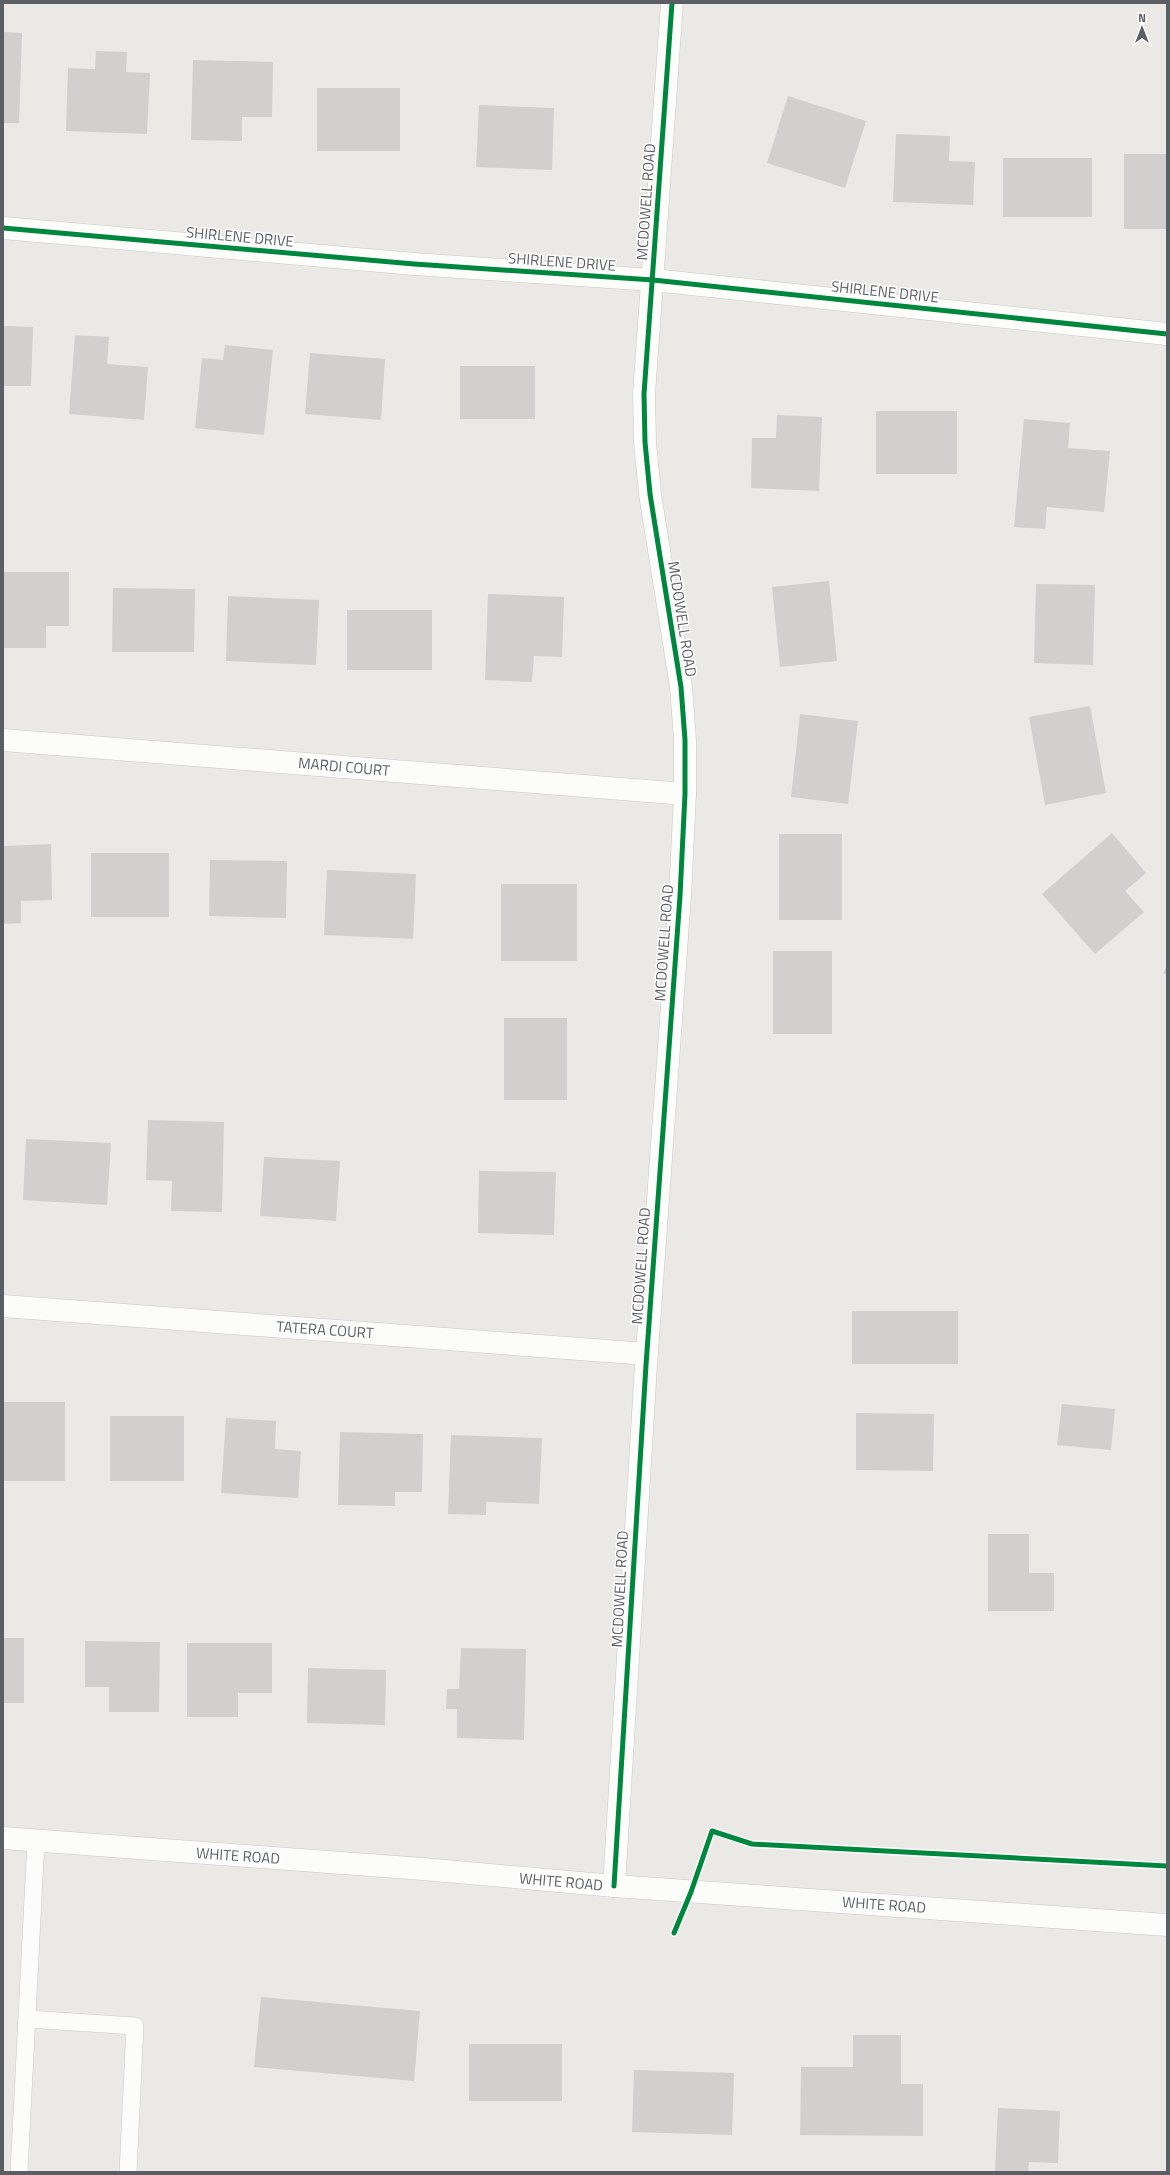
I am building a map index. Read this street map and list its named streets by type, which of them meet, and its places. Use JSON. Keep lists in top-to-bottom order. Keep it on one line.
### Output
{"streets":{"street":["MCDOWELL ROAD","SHIRLENE DRIVE","MARDI COURT","TATERA COURT","WHITE ROAD"]},"crossings":[["MCDOWELL ROAD","SHIRLENE DRIVE"],["MCDOWELL ROAD","MARDI COURT"],["MCDOWELL ROAD","TATERA COURT"],["MCDOWELL ROAD","WHITE ROAD"]],"north":"top"}
